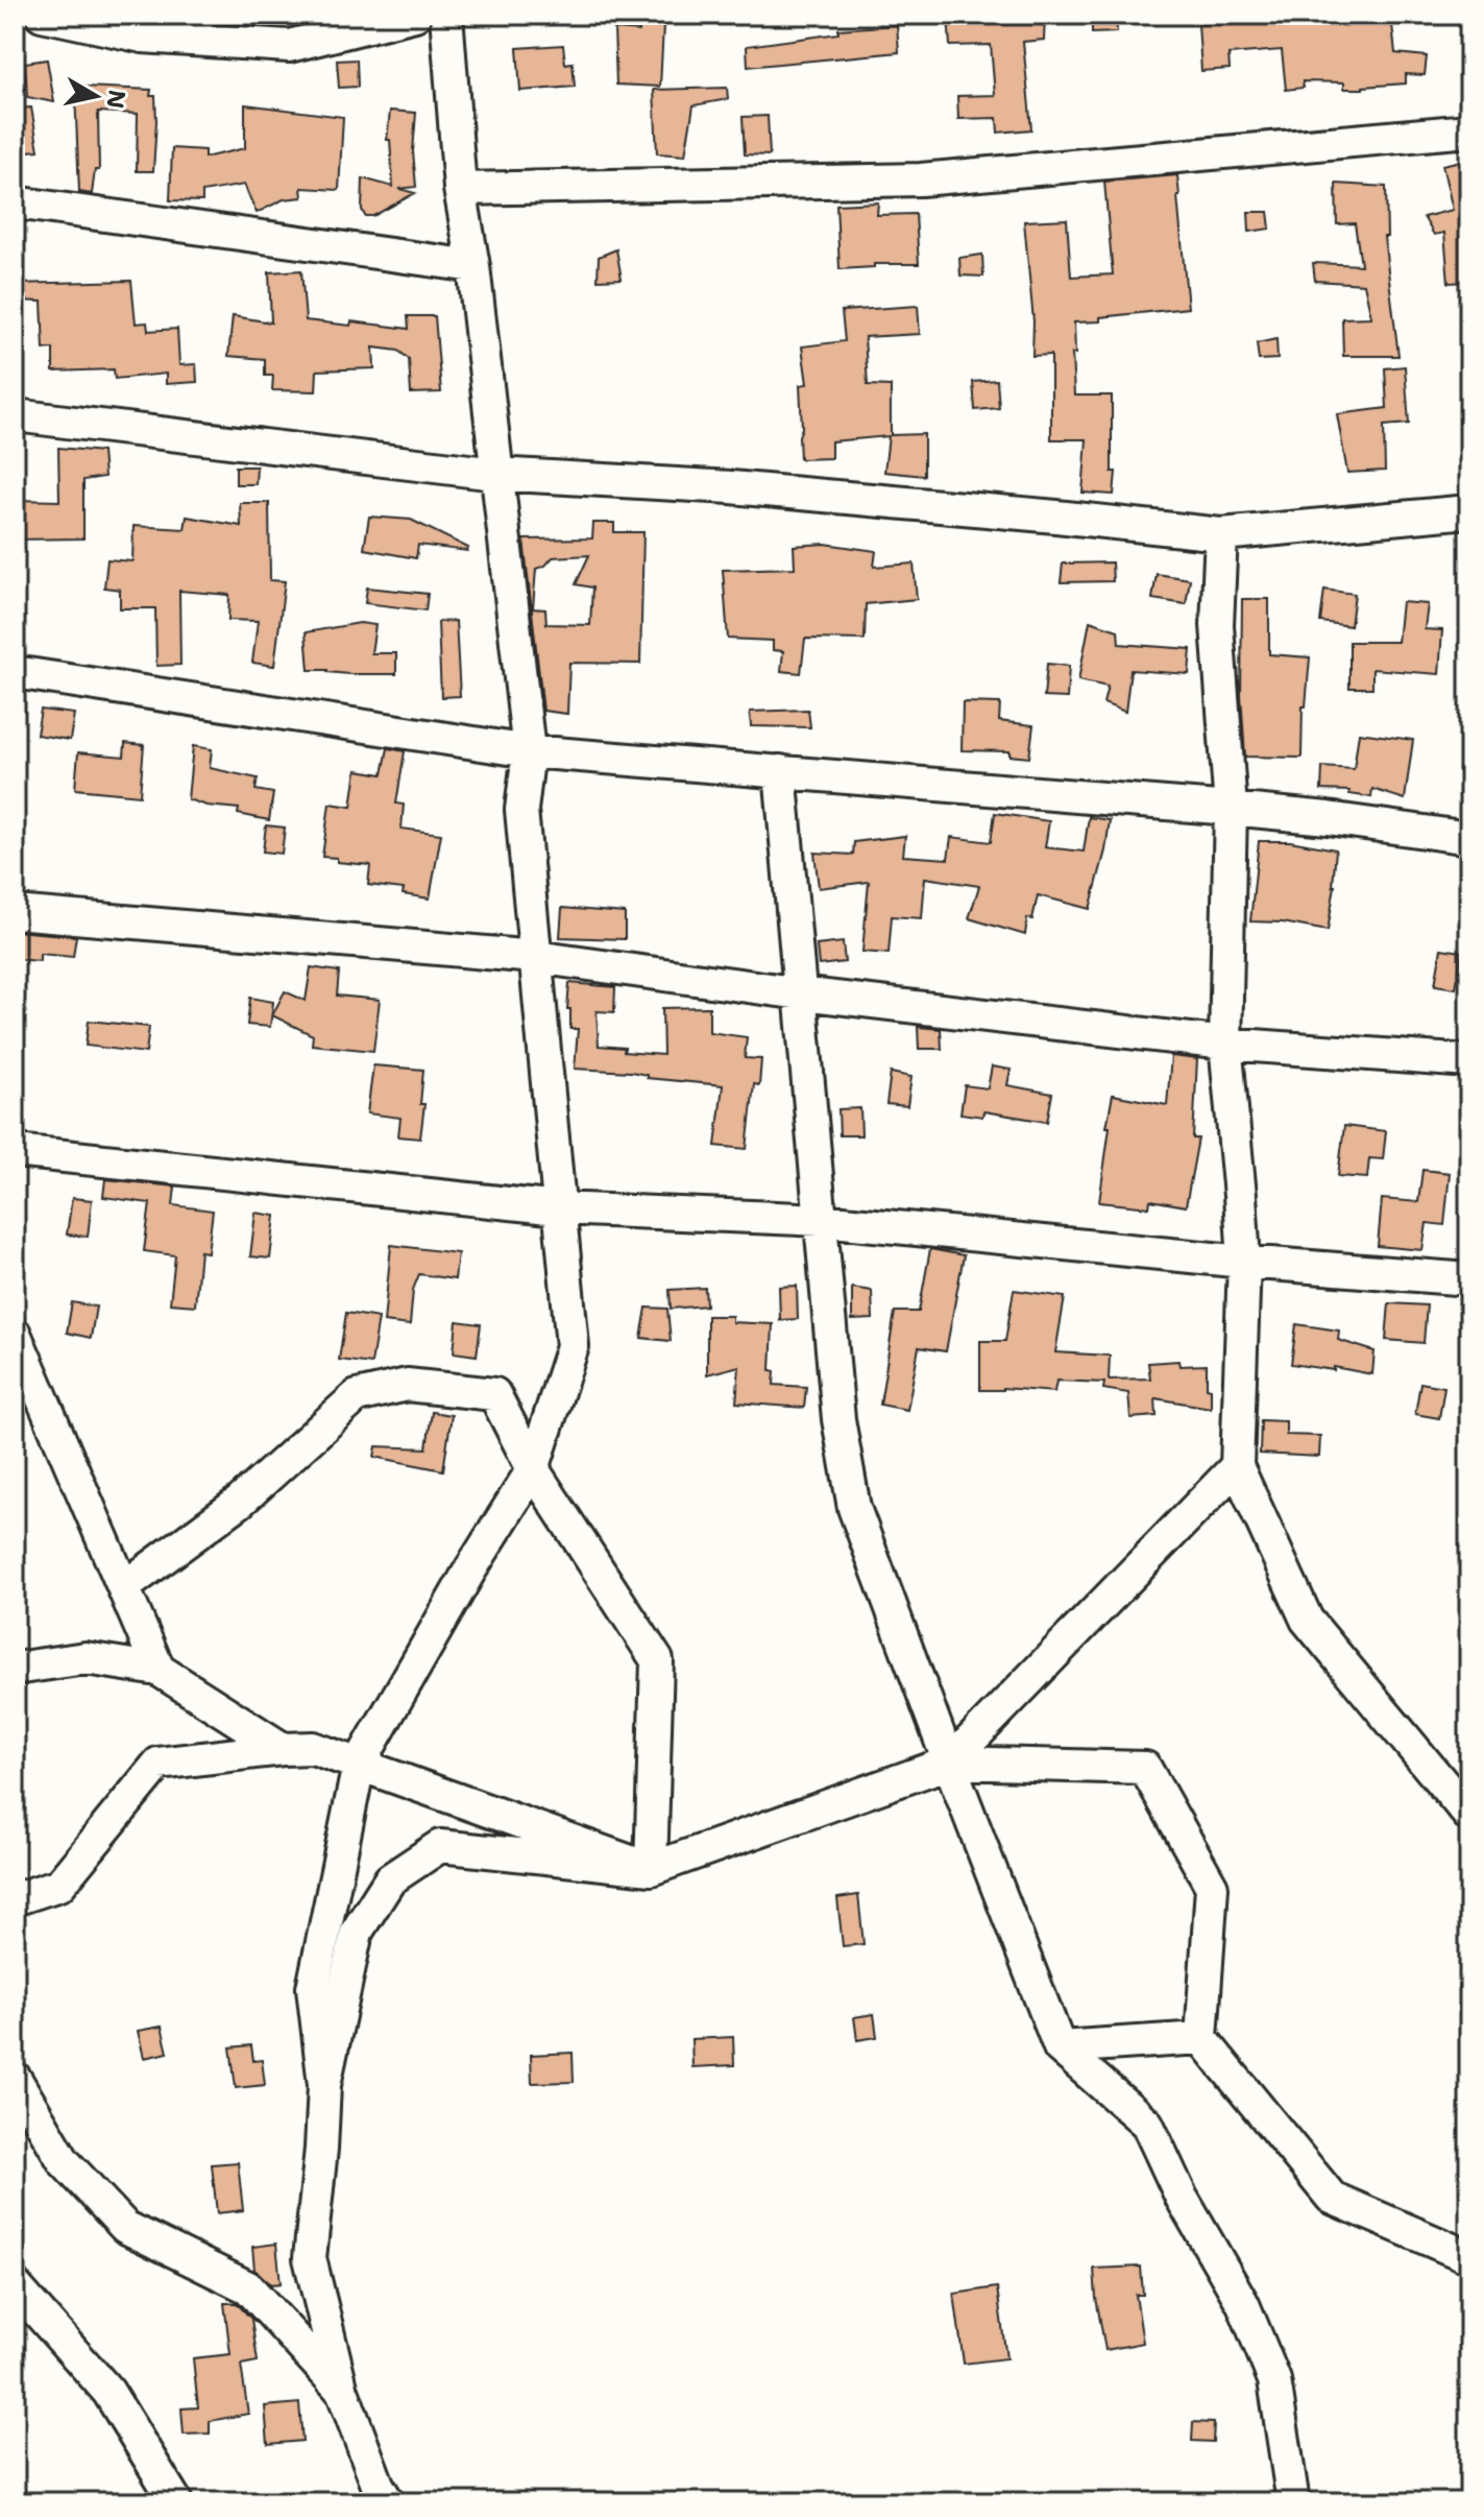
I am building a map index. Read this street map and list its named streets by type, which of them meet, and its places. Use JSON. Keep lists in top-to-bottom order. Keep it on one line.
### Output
{"north":"right"}
